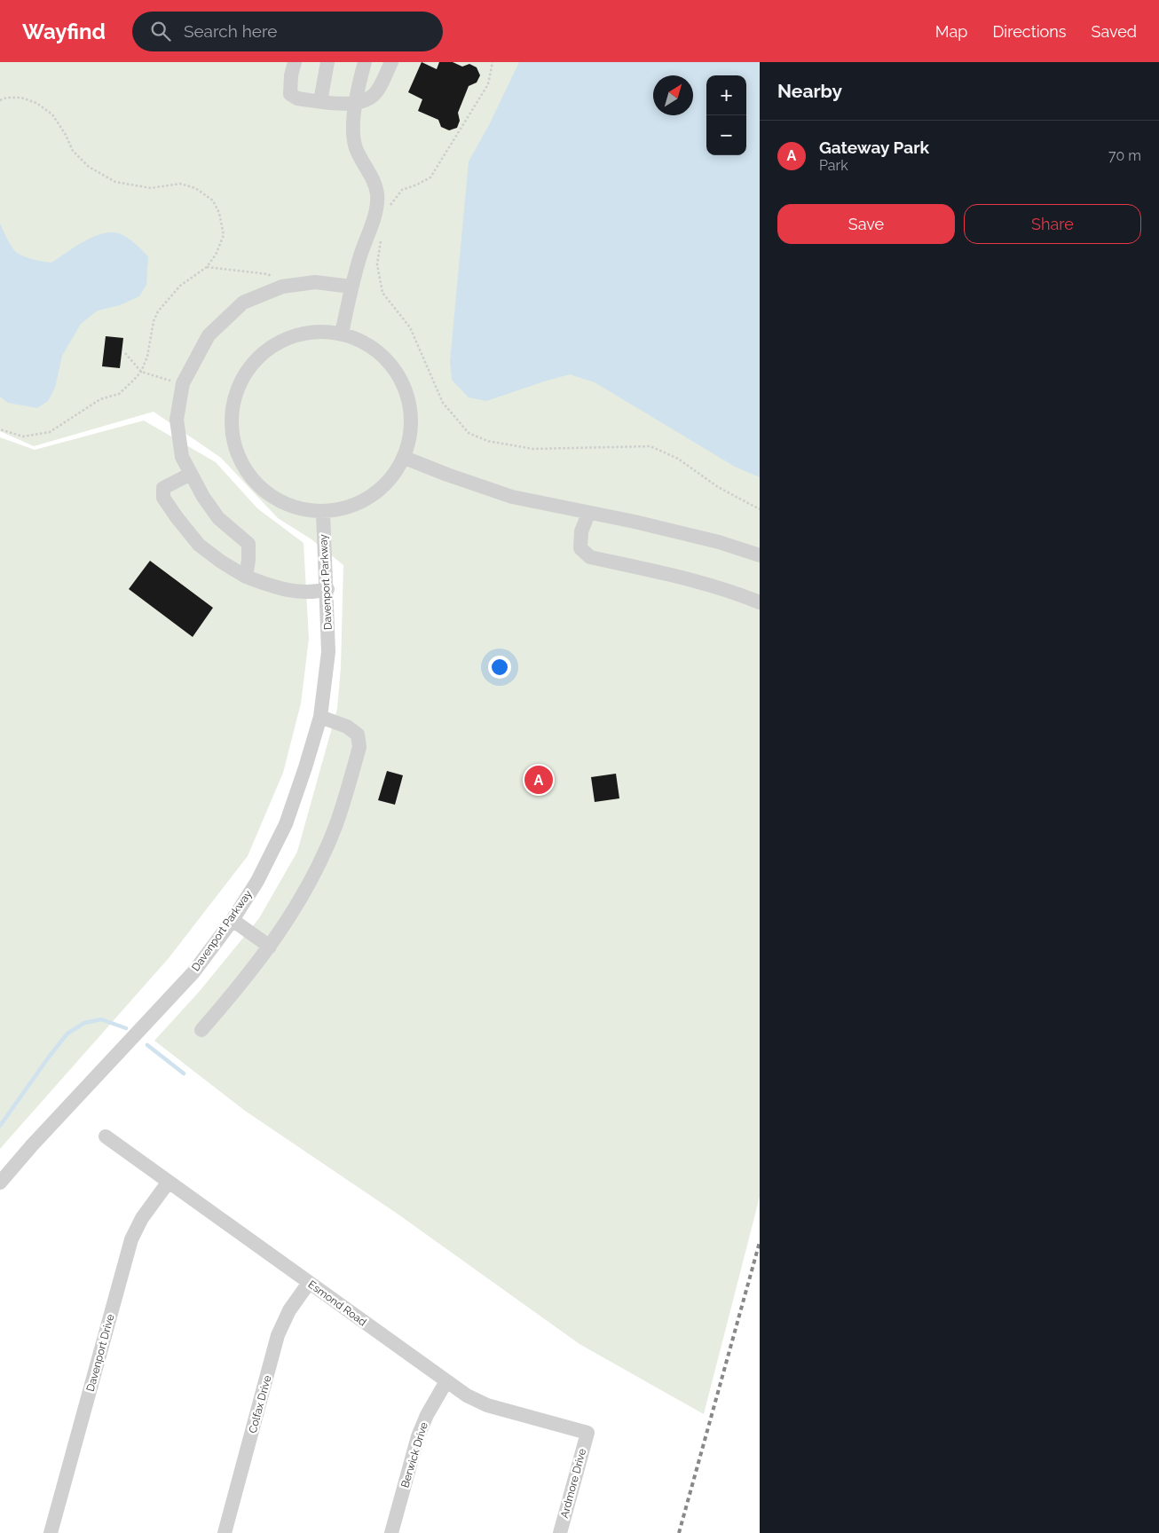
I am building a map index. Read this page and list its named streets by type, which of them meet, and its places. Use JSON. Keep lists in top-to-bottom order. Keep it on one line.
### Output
{"streets":{"street":["Davenport Parkway","Esmond Road","Davenport Drive","Colfax Drive","Berwick Drive","Ardmore Drive"]},"crossings":[["Esmond Road","Davenport Drive"],["Esmond Road","Colfax Drive"],["Esmond Road","Berwick Drive"],["Esmond Road","Ardmore Drive"]],"north":"top right","page":{"header":"Wayfind","search":"Search here","nav":["Map","Directions","Saved"],"heading":"Nearby","map_buttons":["+","−"],"list":[{"mark":"A","name":"Gateway Park","note":"Park","value":"70 m"}],"buttons":["Save","Share"],"pins":"A"}}
